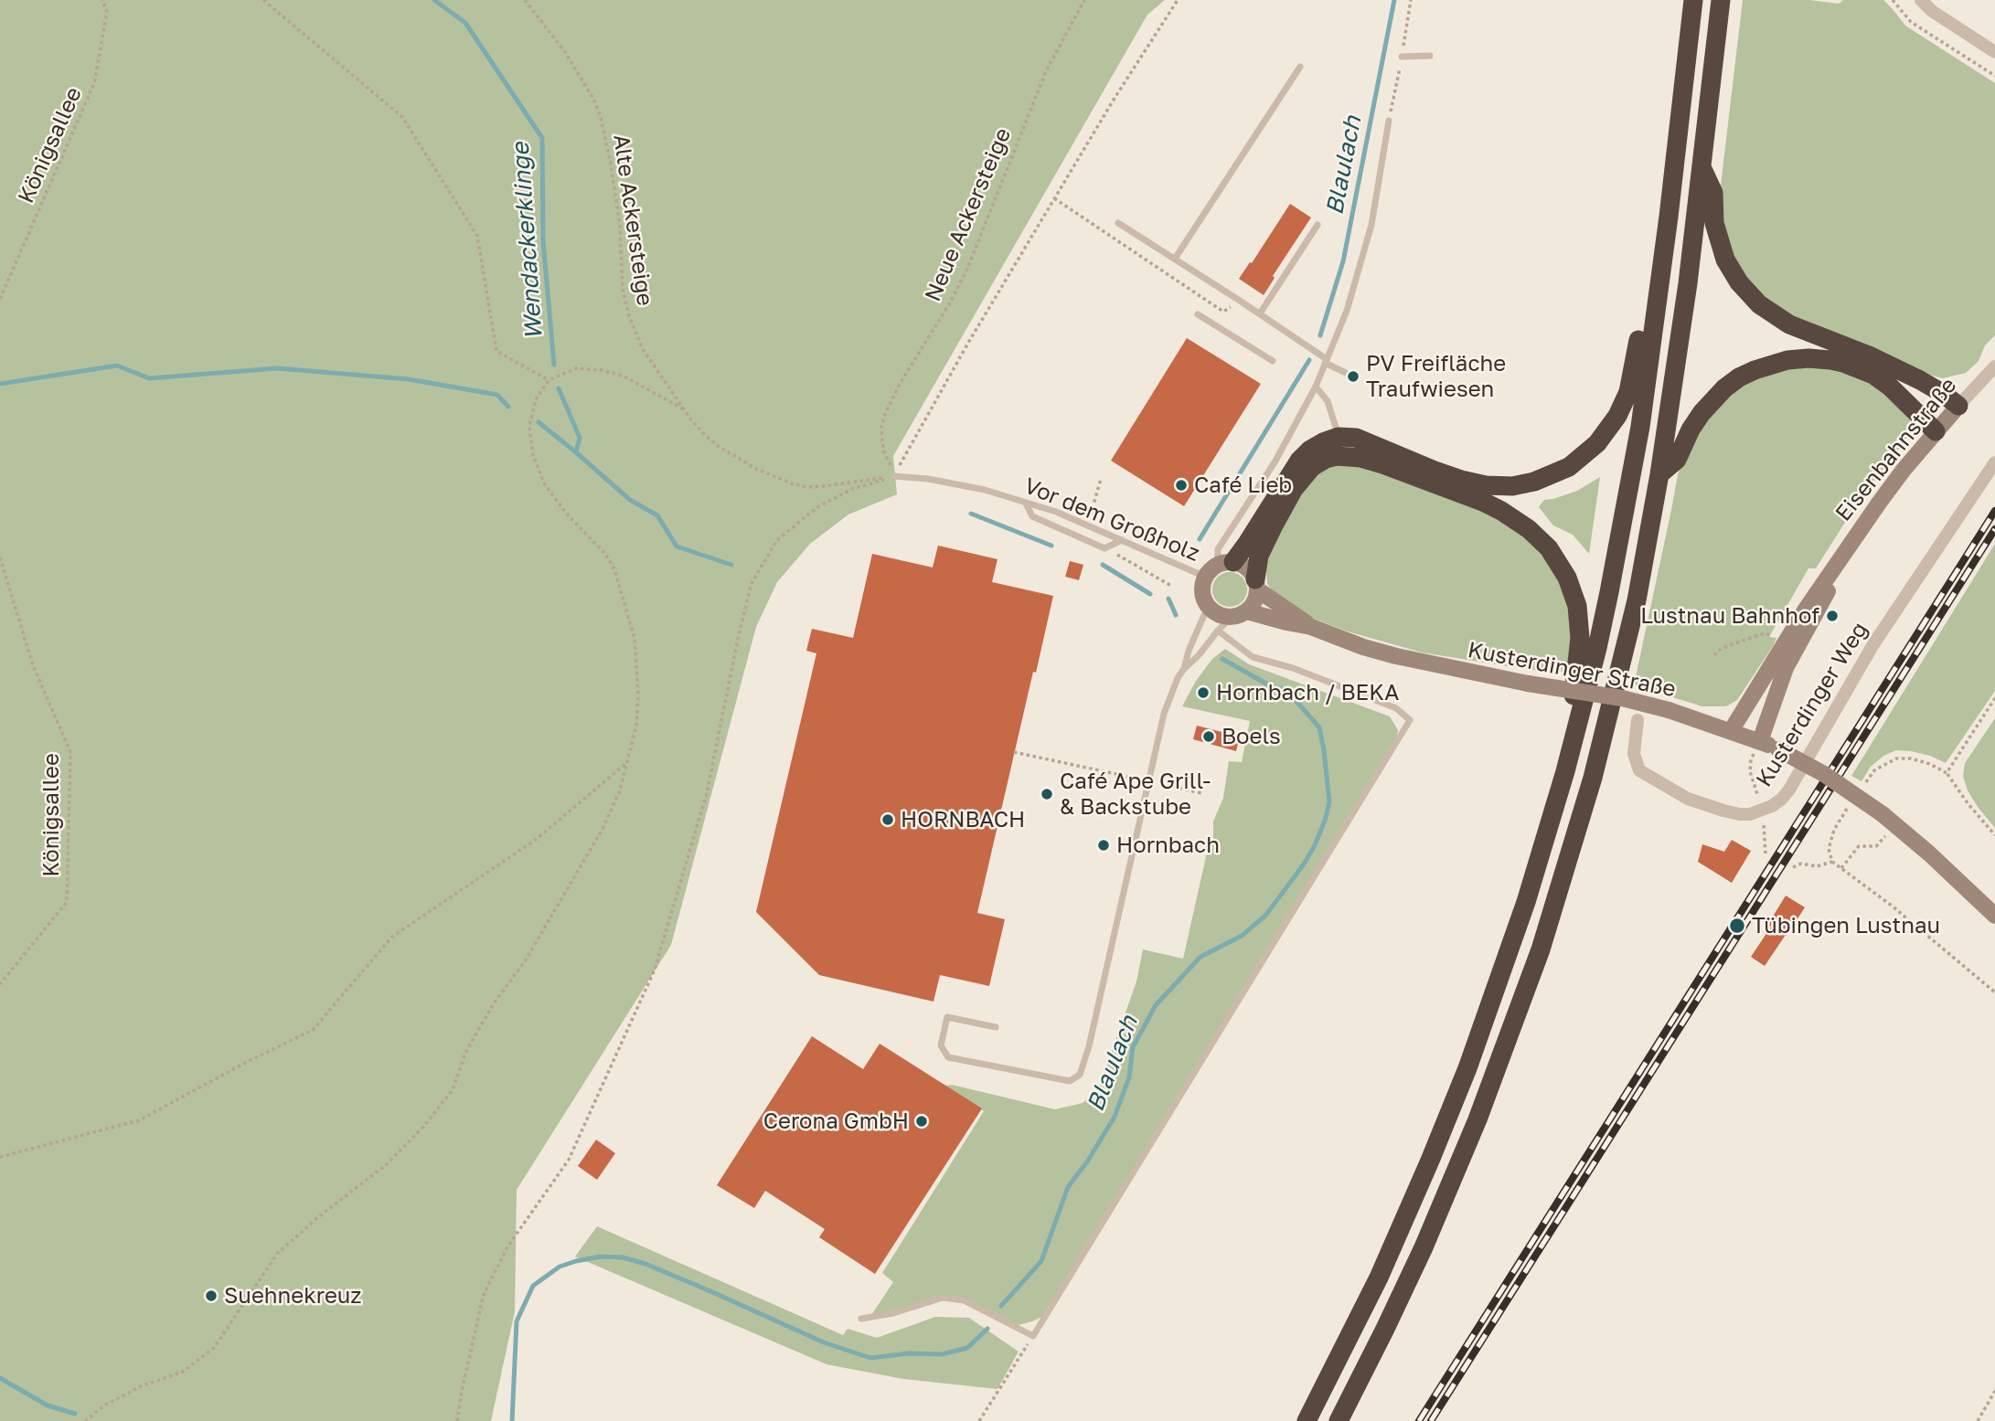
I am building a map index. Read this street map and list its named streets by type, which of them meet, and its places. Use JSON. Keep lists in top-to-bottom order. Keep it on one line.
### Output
{"streets":{"street":["Eisenbahnstraße","Kusterdinger Straße","Kusterdinger Weg"],"lane":["Vor dem Großholz"],"path":["Königsallee","Neue Ackersteige","Alte Ackersteige"]},"crossings":[["Neue Ackersteige","Alte Ackersteige"],["Neue Ackersteige","Vor dem Großholz"],["Alte Ackersteige","Vor dem Großholz"],["Eisenbahnstraße","Kusterdinger Straße"],["Vor dem Großholz","Kusterdinger Straße"]],"water":["Blaulach","Wendackerklinge"],"places":["PV Freifläche Traufwiesen","Café Lieb","Lustnau Bahnhof","Hornbach / BEKA","Boels","Café Ape Grill- & Backstube","HORNBACH","Hornbach","Tübingen Lustnau","Cerona GmbH","Suehnekreuz"]}
